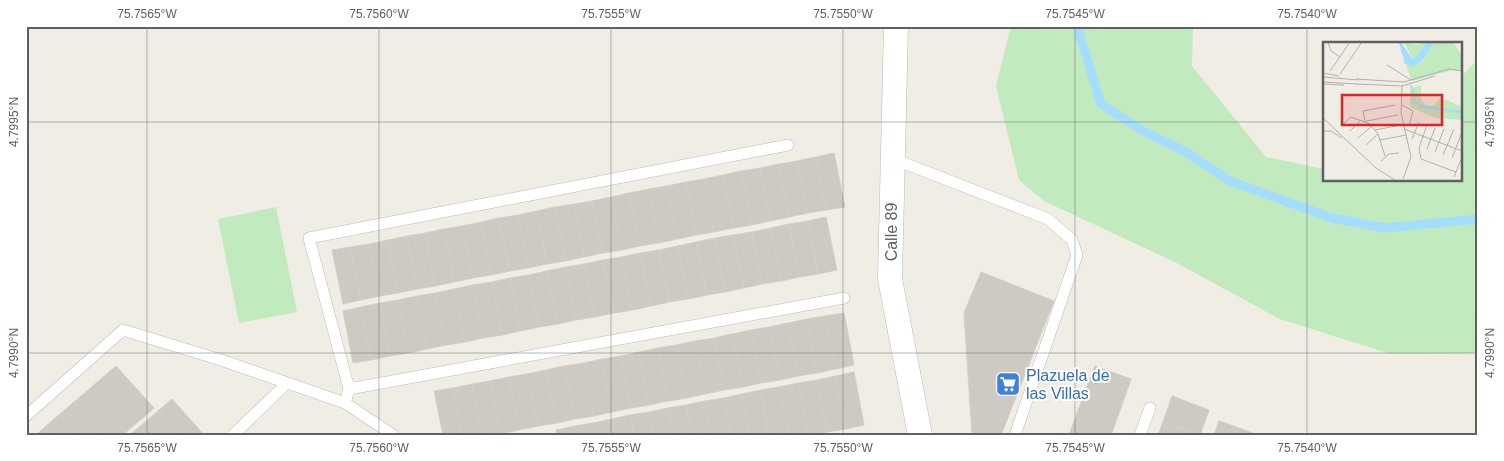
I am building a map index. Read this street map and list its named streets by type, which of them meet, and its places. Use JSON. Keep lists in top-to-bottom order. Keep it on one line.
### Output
{"streets":{"street":["Calle 89"]},"places":{"supermarket":["Plazuela de las Villas"]},"coordinates":["75.7565°W","75.7560°W","75.7555°W","75.7550°W","75.7545°W","75.7540°W","4.7995°N","4.7990°N"]}
